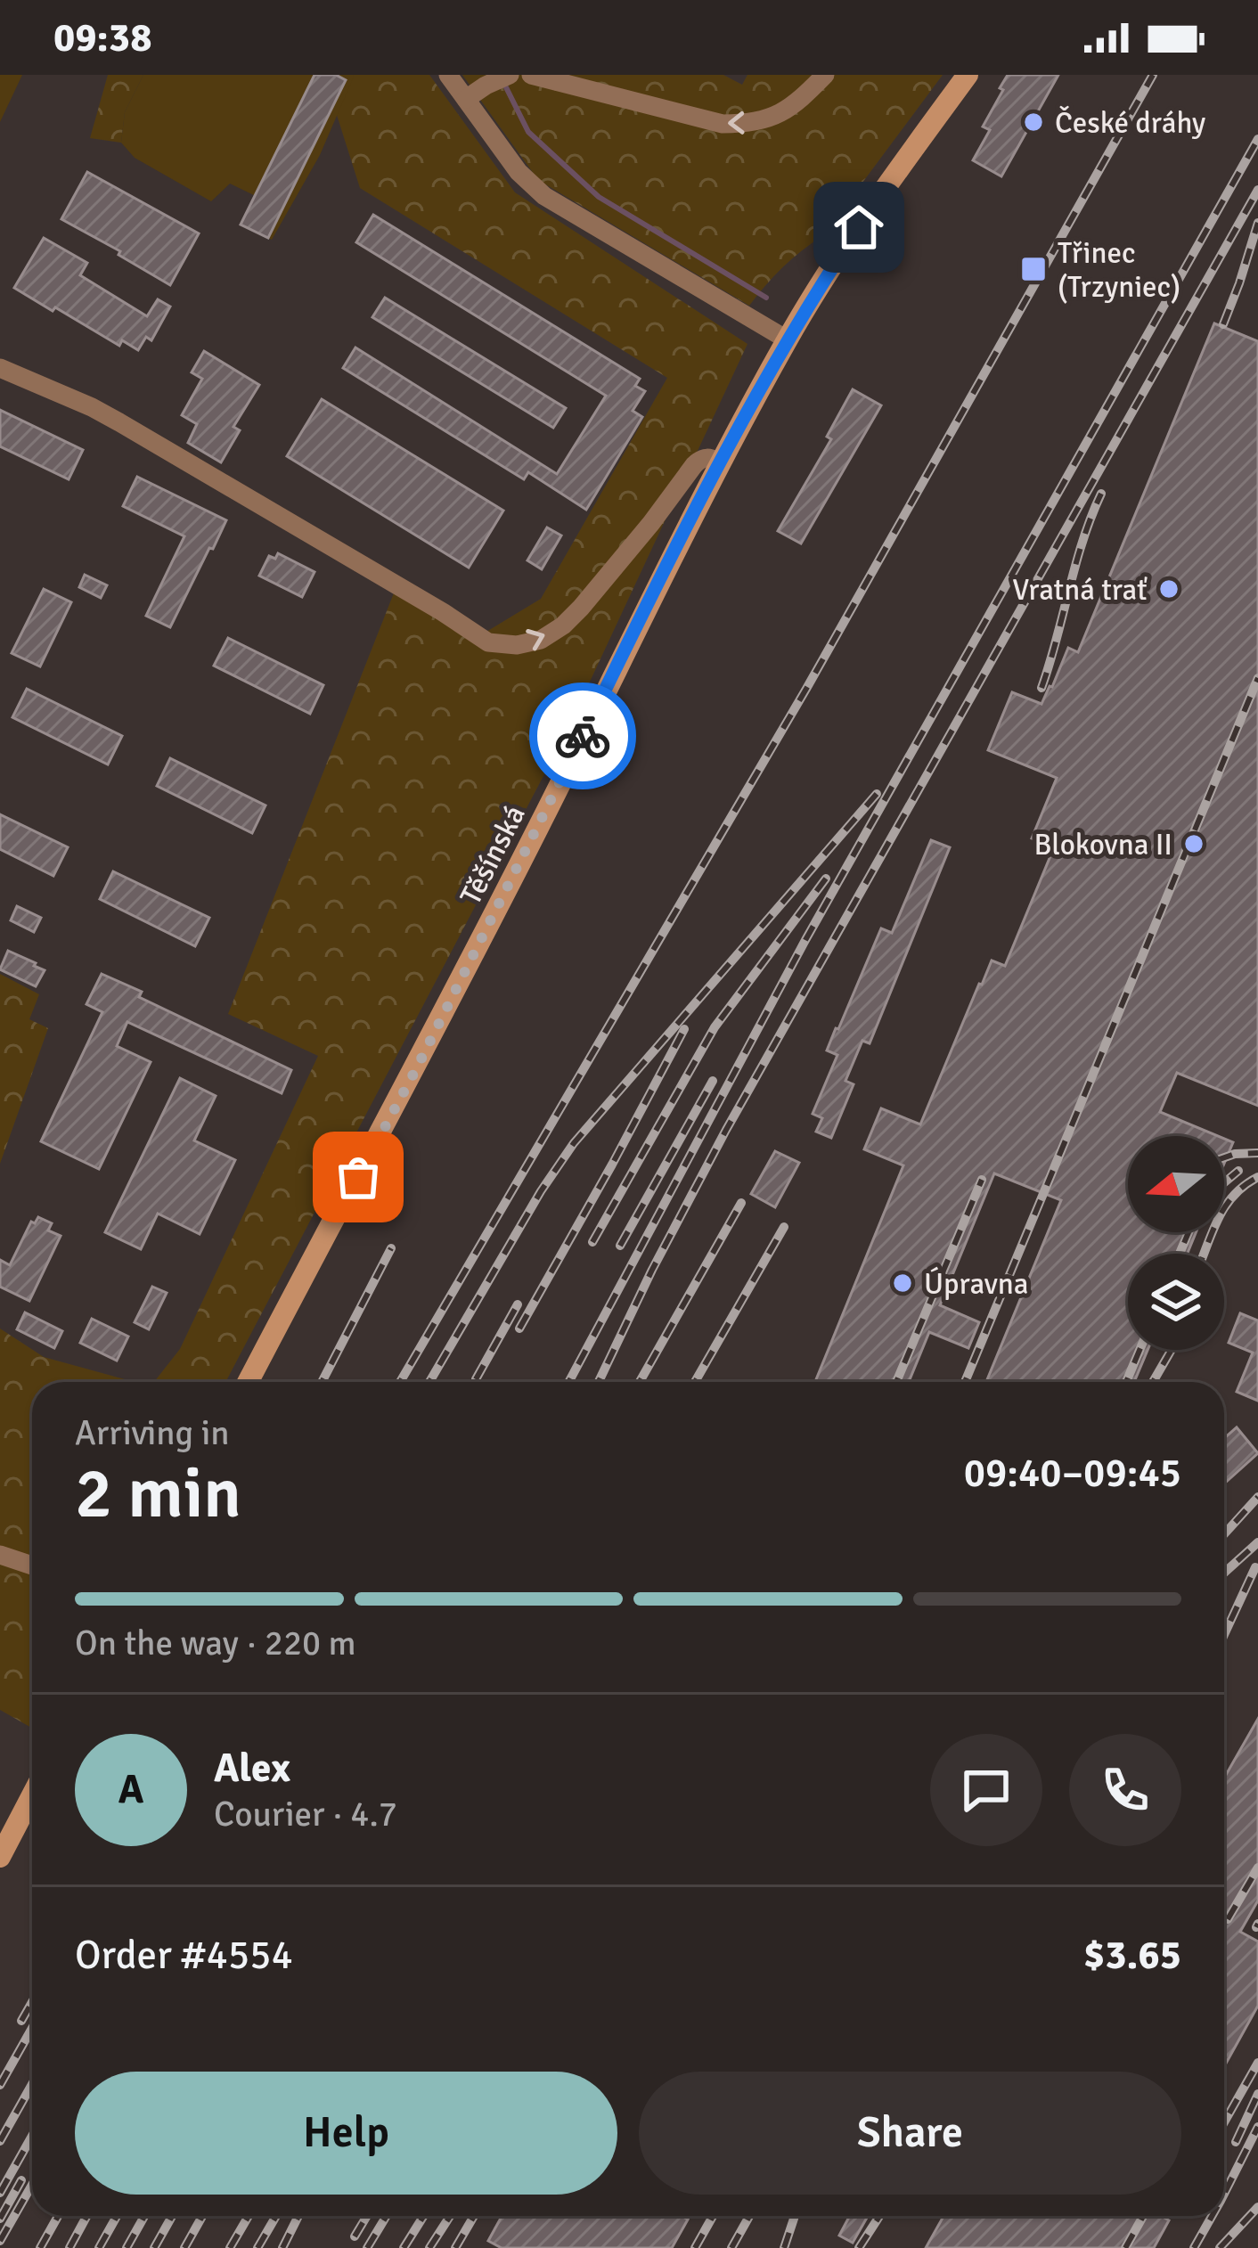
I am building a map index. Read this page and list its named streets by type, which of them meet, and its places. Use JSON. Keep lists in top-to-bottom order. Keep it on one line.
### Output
{"streets":{"main road":["Těšínská"]},"places":{"other":["České dráhy","Vratná trať","Blokovna II","Úpravna"],"transit":["Třinec (Trzyniec)"]},"north":"left","page":{"status":"09:38","heading":["2 min","Arriving in","09:40–09:45"],"panel":["Alex","Courier · 4.7","Order #4554","$3.65"],"bar":"On the way · 220 m","round":"A","buttons":["Help","Share"]}}
